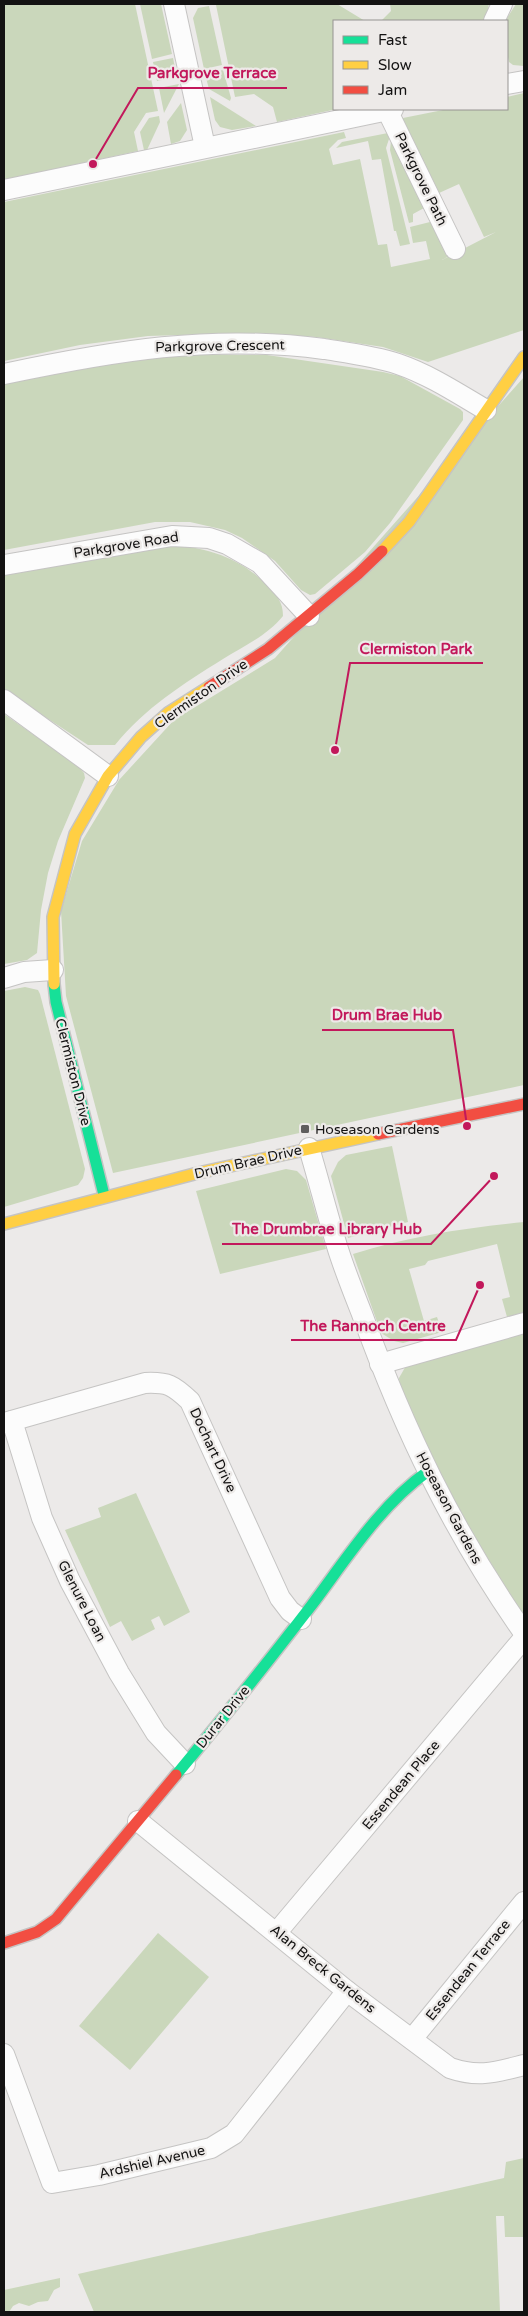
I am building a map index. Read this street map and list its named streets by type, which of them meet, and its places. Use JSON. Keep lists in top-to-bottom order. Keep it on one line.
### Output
{"streets":{"street":["Parkgrove Path","Parkgrove Crescent","Parkgrove Road","Clermiston Drive","Drum Brae Drive","Dochart Drive","Hoseason Gardens","Glenure Loan","Durar Drive","Essendean Place","Alan Breck Gardens","Essendean Terrace","Ardshiel Avenue"]},"crossings":[["Parkgrove Crescent","Clermiston Drive"],["Parkgrove Road","Clermiston Drive"],["Clermiston Drive","Drum Brae Drive"],["Drum Brae Drive","Hoseason Gardens"],["Dochart Drive","Glenure Loan"],["Dochart Drive","Durar Drive"],["Hoseason Gardens","Durar Drive"],["Glenure Loan","Durar Drive"],["Durar Drive","Alan Breck Gardens"],["Essendean Place","Alan Breck Gardens"],["Alan Breck Gardens","Essendean Terrace"],["Alan Breck Gardens","Ardshiel Avenue"]],"places":{"other":["Parkgrove Terrace","Clermiston Park","Drum Brae Hub","The Drumbrae Library Hub","The Rannoch Centre"],"transit":["Hoseason Gardens"]},"legend":["Fast","Slow","Jam"]}
